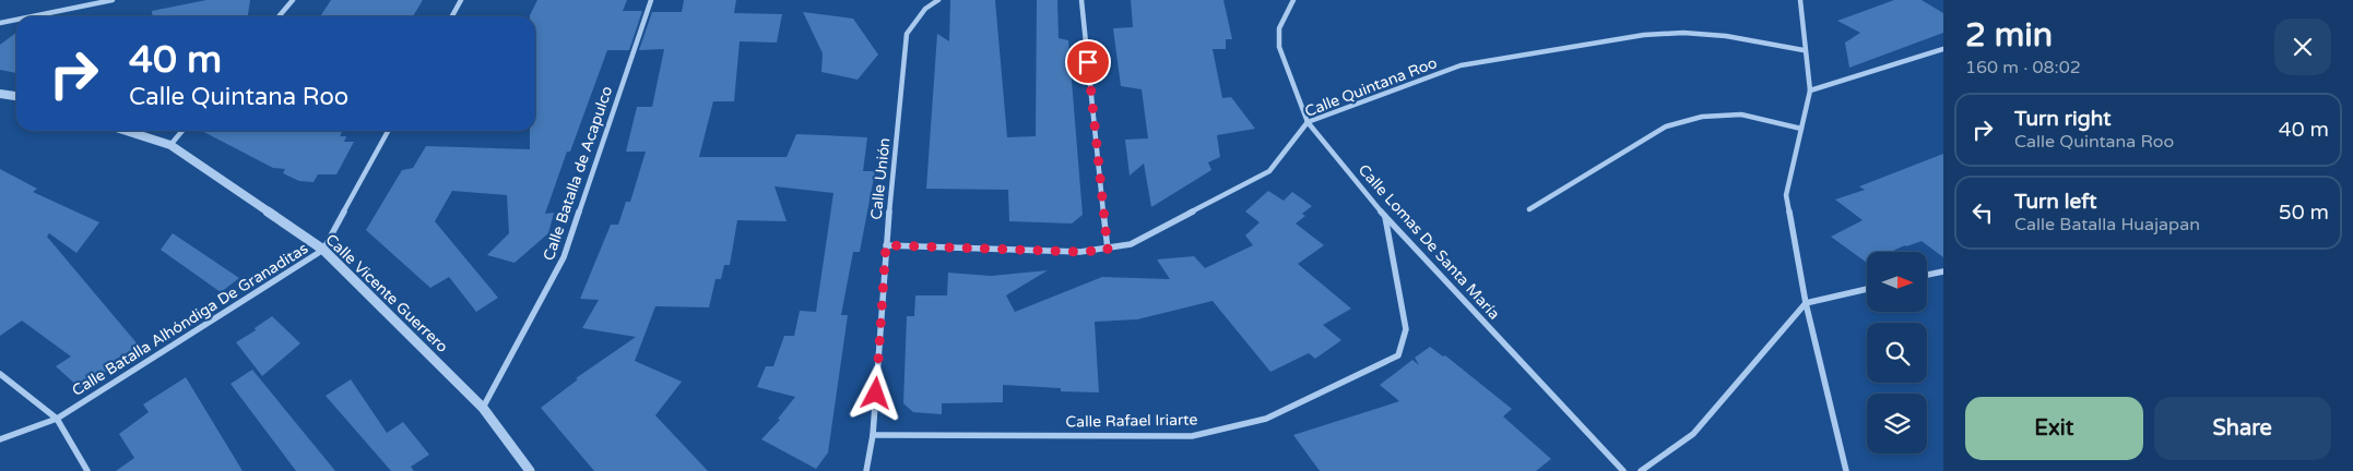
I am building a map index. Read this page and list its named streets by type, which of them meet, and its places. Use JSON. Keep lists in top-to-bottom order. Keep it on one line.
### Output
{"streets":{"street":["Calle Quintana Roo","Calle Batalla de Acapulco","Calle Unión","Calle Lomas De Santa María","Calle Vicente Guerrero","Calle Batalla Alhóndiga De Granaditas","Calle Rafael Iriarte"]},"crossings":[["Calle Quintana Roo","Calle Unión"],["Calle Quintana Roo","Calle Lomas De Santa María"],["Calle Batalla de Acapulco","Calle Vicente Guerrero"],["Calle Unión","Calle Rafael Iriarte"],["Calle Lomas De Santa María","Calle Rafael Iriarte"],["Calle Vicente Guerrero","Calle Batalla Alhóndiga De Granaditas"]],"north":"right","page":{"heading":["2 min","160 m · 08:02"],"turn":["40 m","Calle Quintana Roo"],"list":[{"name":"Turn right","note":"Calle Quintana Roo","value":"40 m"},{"name":"Turn left","note":"Calle Batalla Huajapan","value":"50 m"}],"buttons":["Exit","Share"]}}
